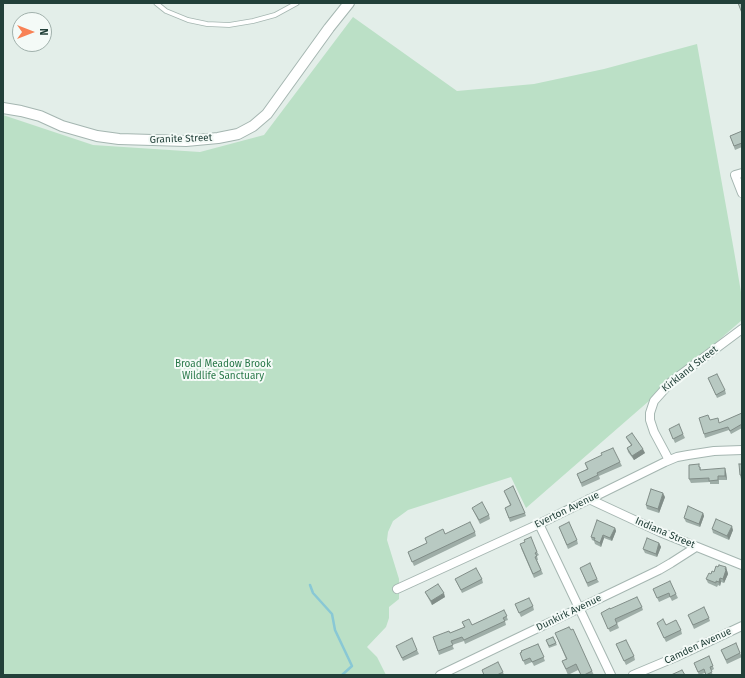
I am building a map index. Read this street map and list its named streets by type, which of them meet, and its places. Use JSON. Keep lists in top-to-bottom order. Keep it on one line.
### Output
{"streets":{"street":["Granite Street","Kirkland Street","Everton Avenue","Indiana Street","Dunkirk Avenue","Camden Avenue"]},"crossings":[["Kirkland Street","Everton Avenue"],["Everton Avenue","Indiana Street"],["Indiana Street","Dunkirk Avenue"]],"parks":["Broad Meadow Brook Wildlife Sanctuary"],"north":"right"}
